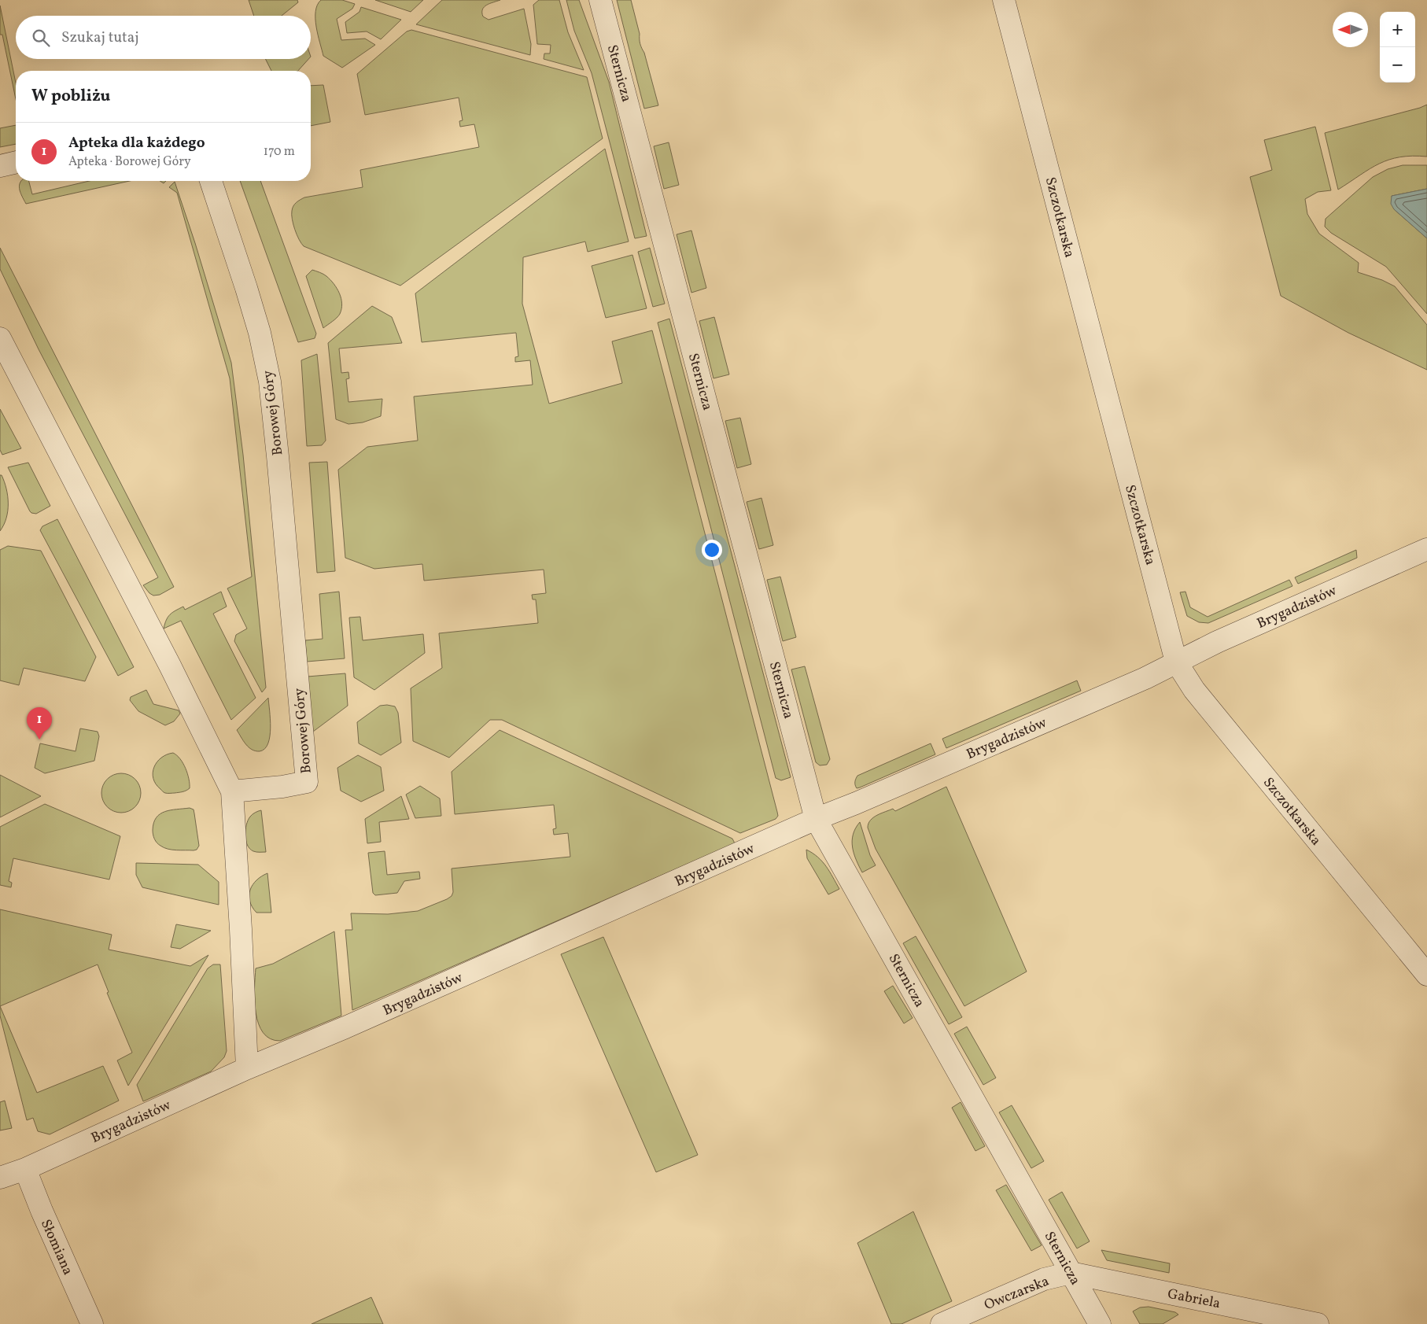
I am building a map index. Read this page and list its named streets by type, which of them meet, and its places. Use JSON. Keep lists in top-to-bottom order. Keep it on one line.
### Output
{"streets":{"street":["Sternicza","Szczotkarska","Borowej Góry","Brygadzistów","Słomiana","Owczarska","Gabriela"]},"crossings":[["Sternicza","Brygadzistów"],["Sternicza","Owczarska"],["Sternicza","Gabriela"],["Szczotkarska","Brygadzistów"],["Brygadzistów","Słomiana"],["Owczarska","Gabriela"]],"north":"left","page":{"map_buttons":["+","−"],"search":"Szukaj tutaj","heading":"W pobliżu","list":[{"mark":"1","name":"Apteka dla każdego","note":"Apteka · Borowej Góry","value":"170 m"}],"pins":"1"}}
